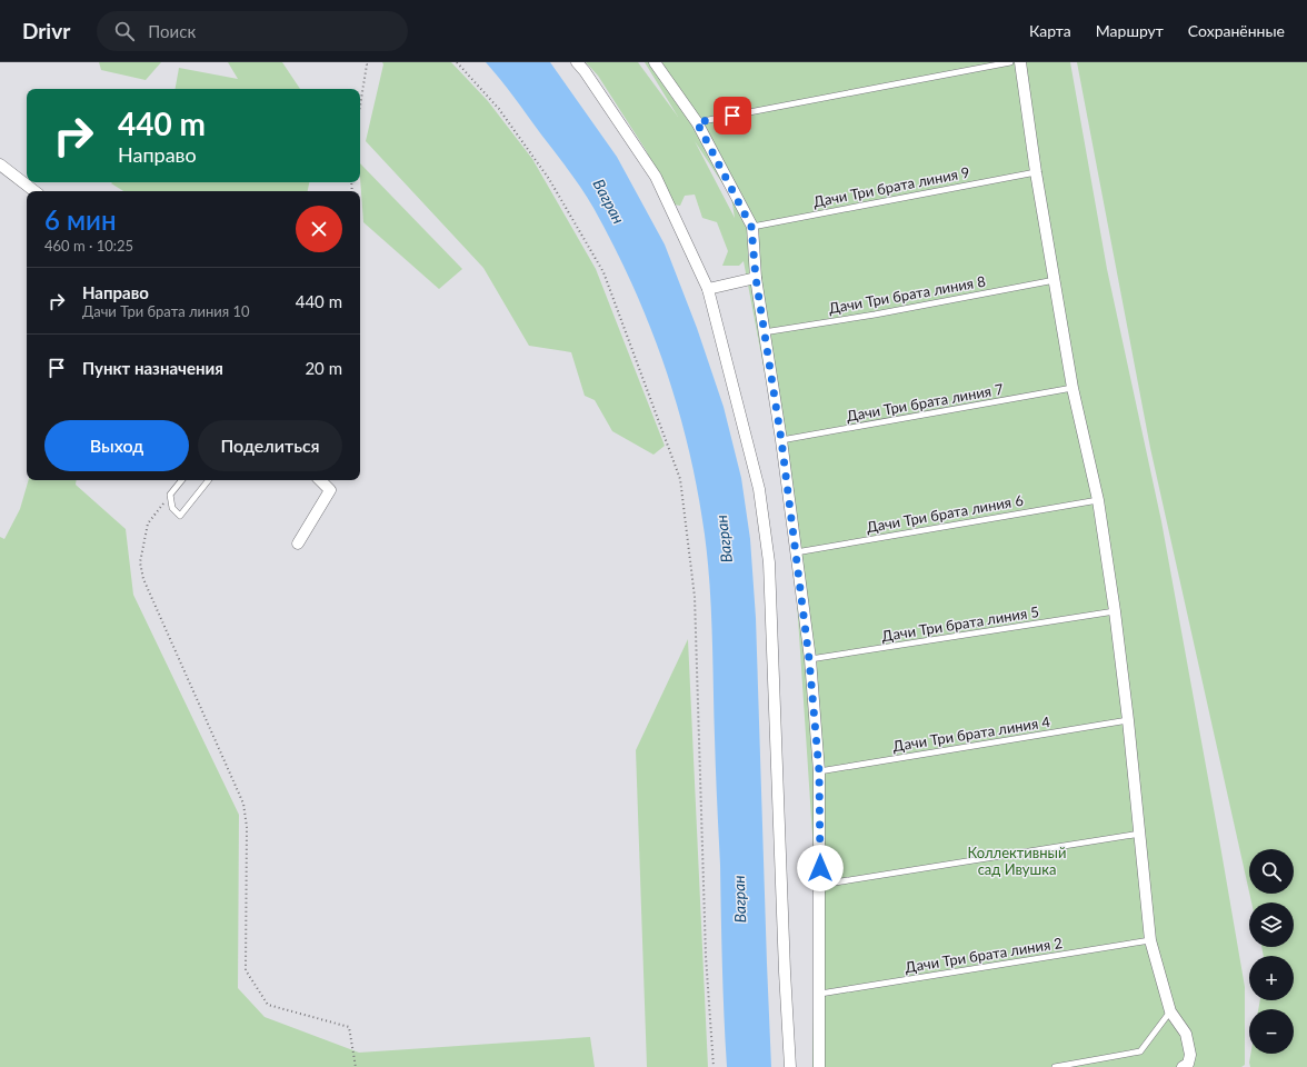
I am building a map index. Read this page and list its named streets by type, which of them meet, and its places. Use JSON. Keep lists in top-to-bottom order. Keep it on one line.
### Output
{"streets":{"lane":["Дачи Три брата линия 9","Дачи Три брата линия 8","Дачи Три брата линия 7","Дачи Три брата линия 6","Дачи Три брата линия 5","Дачи Три брата линия 4","Дачи Три брата линия 2"]},"water":["Вагран"],"parks":["Коллективный сад Ивушка"],"page":{"header":"Drivr","search":"Поиск","nav":["Карта","Маршрут","Сохранённые"],"turn":["440 m","Направо"],"heading":["6 мин","460 m · 10:25"],"list":[{"name":"Направо","note":"Дачи Три брата линия 10","value":"440 m"},{"name":"Пункт назначения","value":"20 m"}],"buttons":["Выход","Поделиться"],"map_buttons":["+","−"]}}
